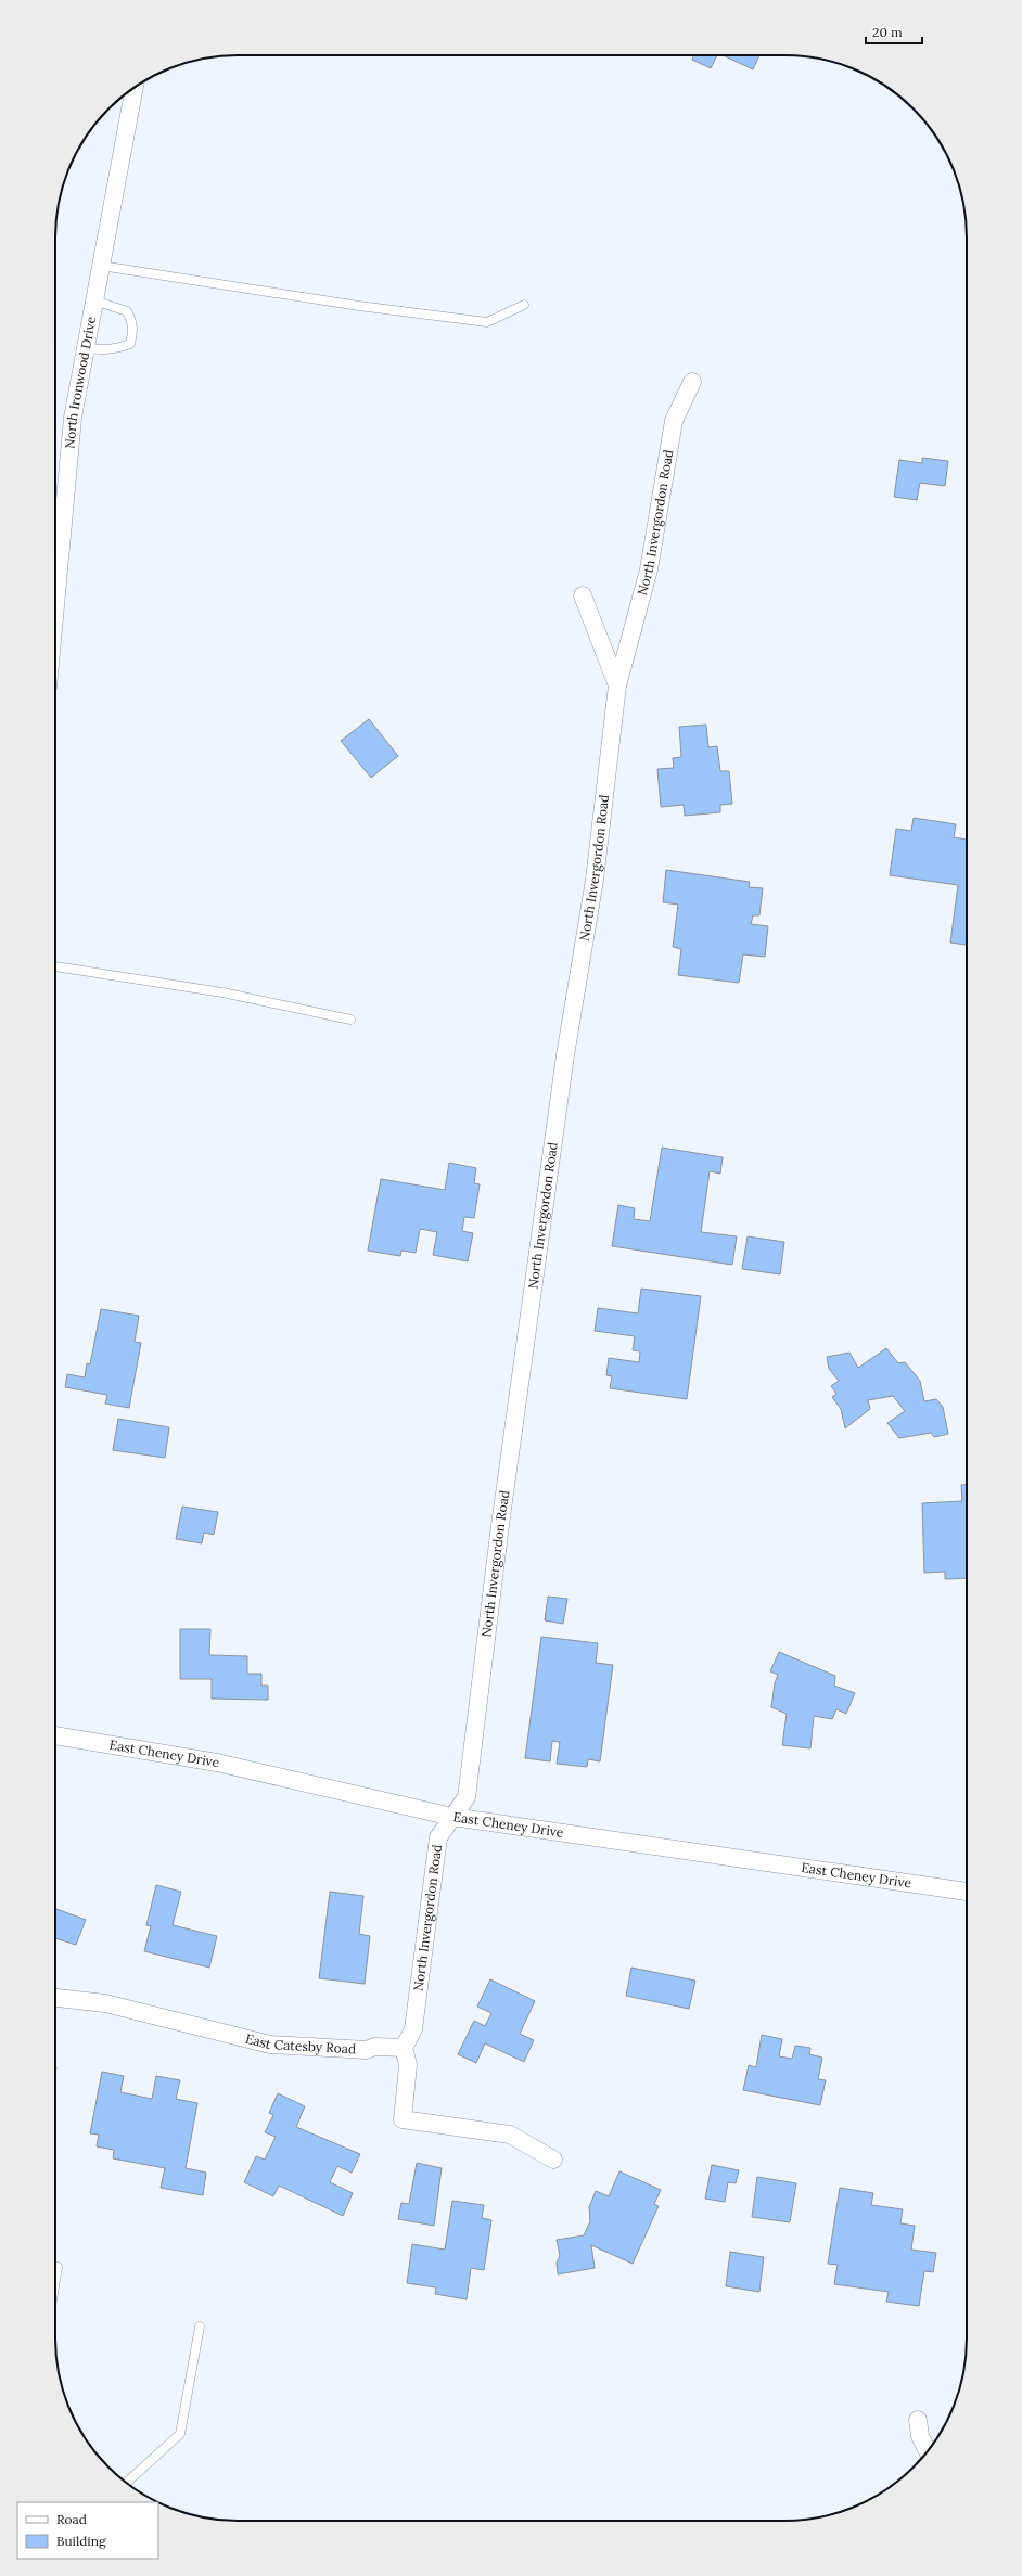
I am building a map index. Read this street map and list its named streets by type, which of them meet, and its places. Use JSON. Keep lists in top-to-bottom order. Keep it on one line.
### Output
{"streets":{"street":["North Ironwood Drive","North Invergordon Road","East Cheney Drive","East Catesby Road"]},"crossings":[["North Invergordon Road","East Cheney Drive"],["North Invergordon Road","East Catesby Road"]],"legend":["Road","Building"],"scale_bar":"20 m"}
